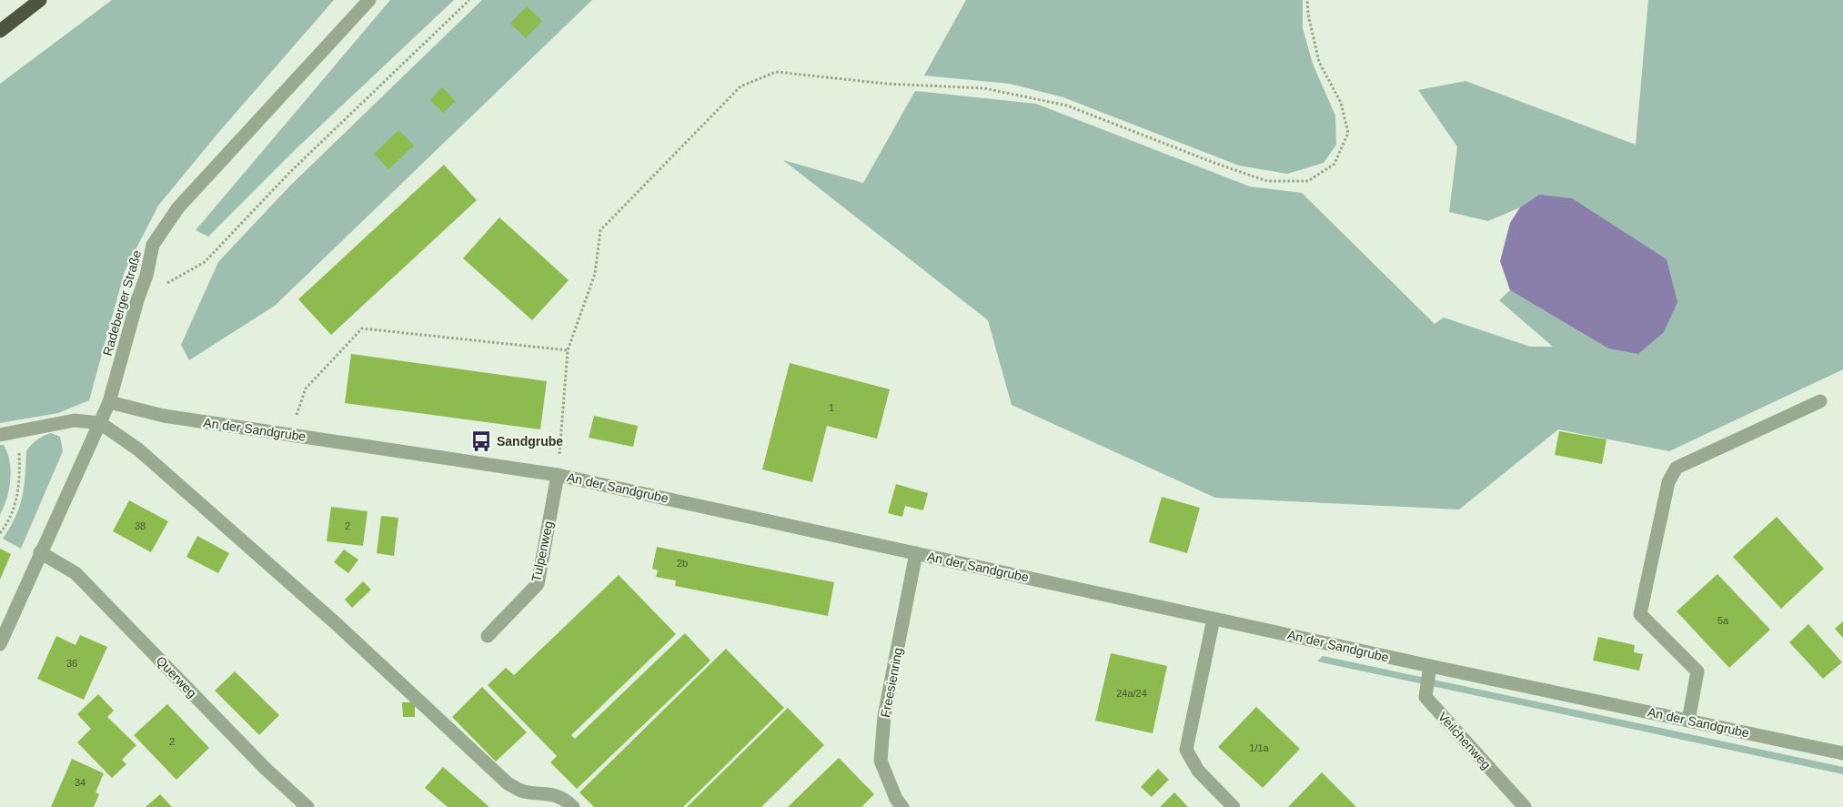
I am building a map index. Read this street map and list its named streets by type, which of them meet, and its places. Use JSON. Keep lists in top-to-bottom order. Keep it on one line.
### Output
{"streets":{"street":["Radeberger Straße","An der Sandgrube","Tulpenweg","Querweg","Freesienring","Veilchenweg"]},"crossings":[["Radeberger Straße","An der Sandgrube"],["Radeberger Straße","Querweg"],["An der Sandgrube","Tulpenweg"],["An der Sandgrube","Freesienring"],["An der Sandgrube","Veilchenweg"]],"places":{"bus stop":["Sandgrube"]},"house_numbers":["1","38","2","2b","5a","36","24a/24","2","1/1a","34"]}
